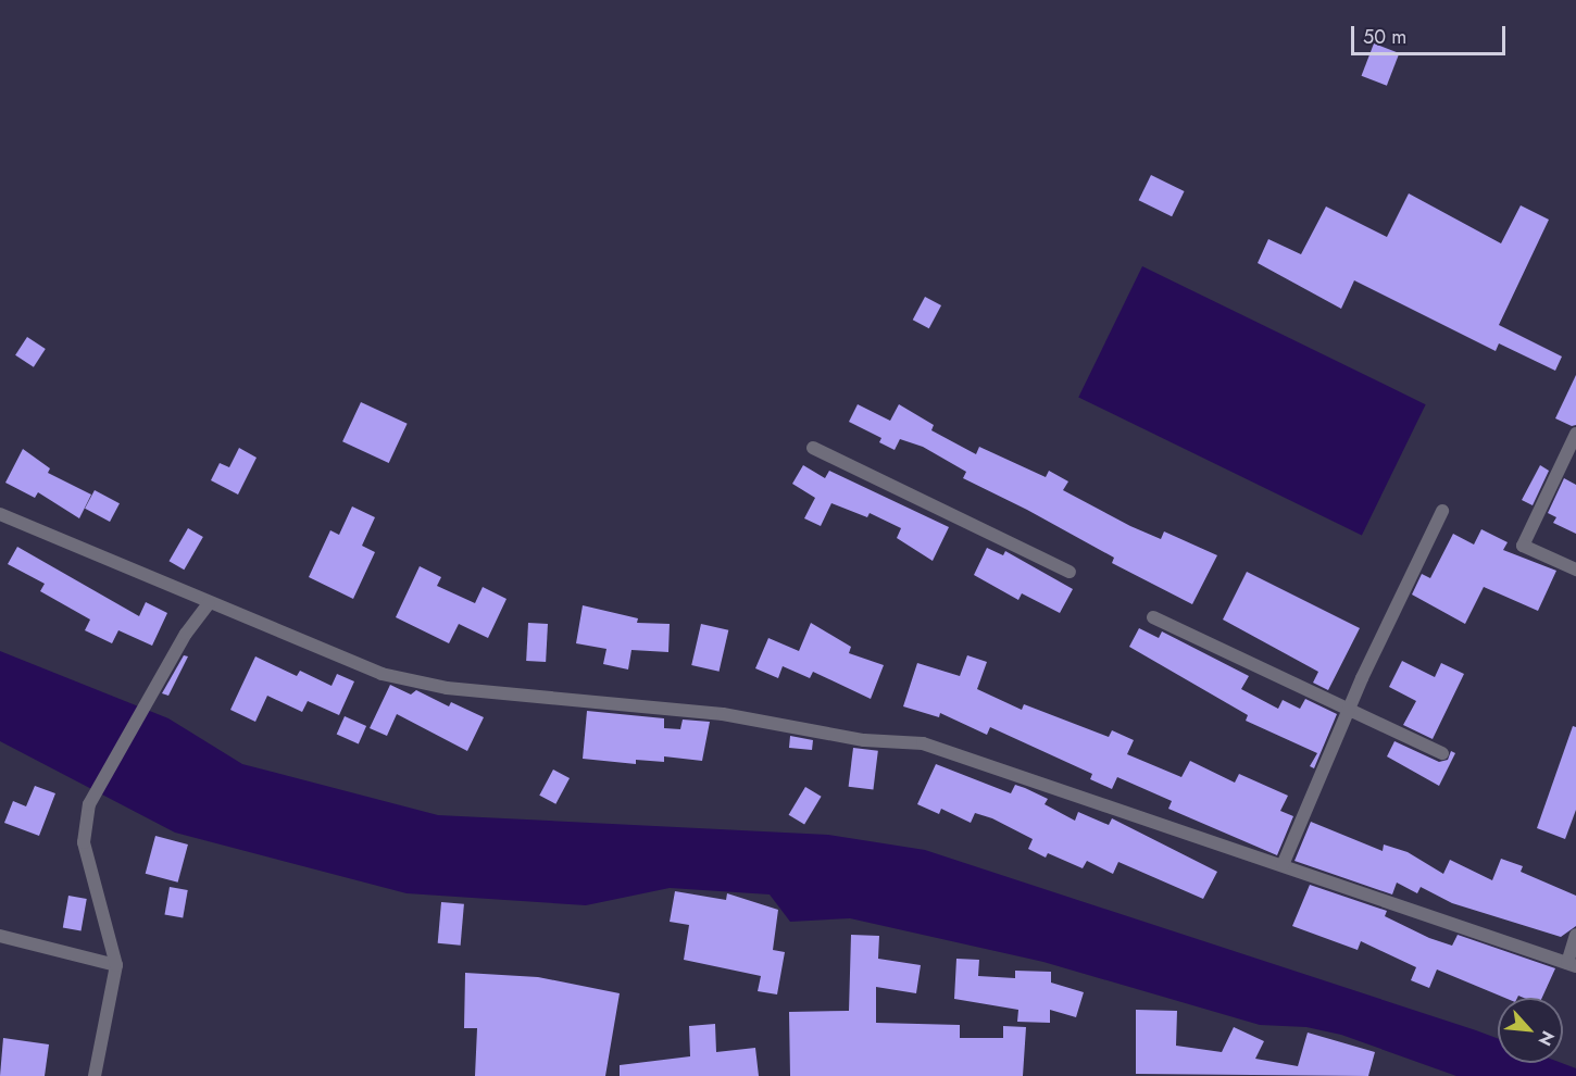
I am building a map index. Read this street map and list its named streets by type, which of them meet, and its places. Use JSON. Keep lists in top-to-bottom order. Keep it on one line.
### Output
{"scale_bar":"50 m","north":"bottom right"}
